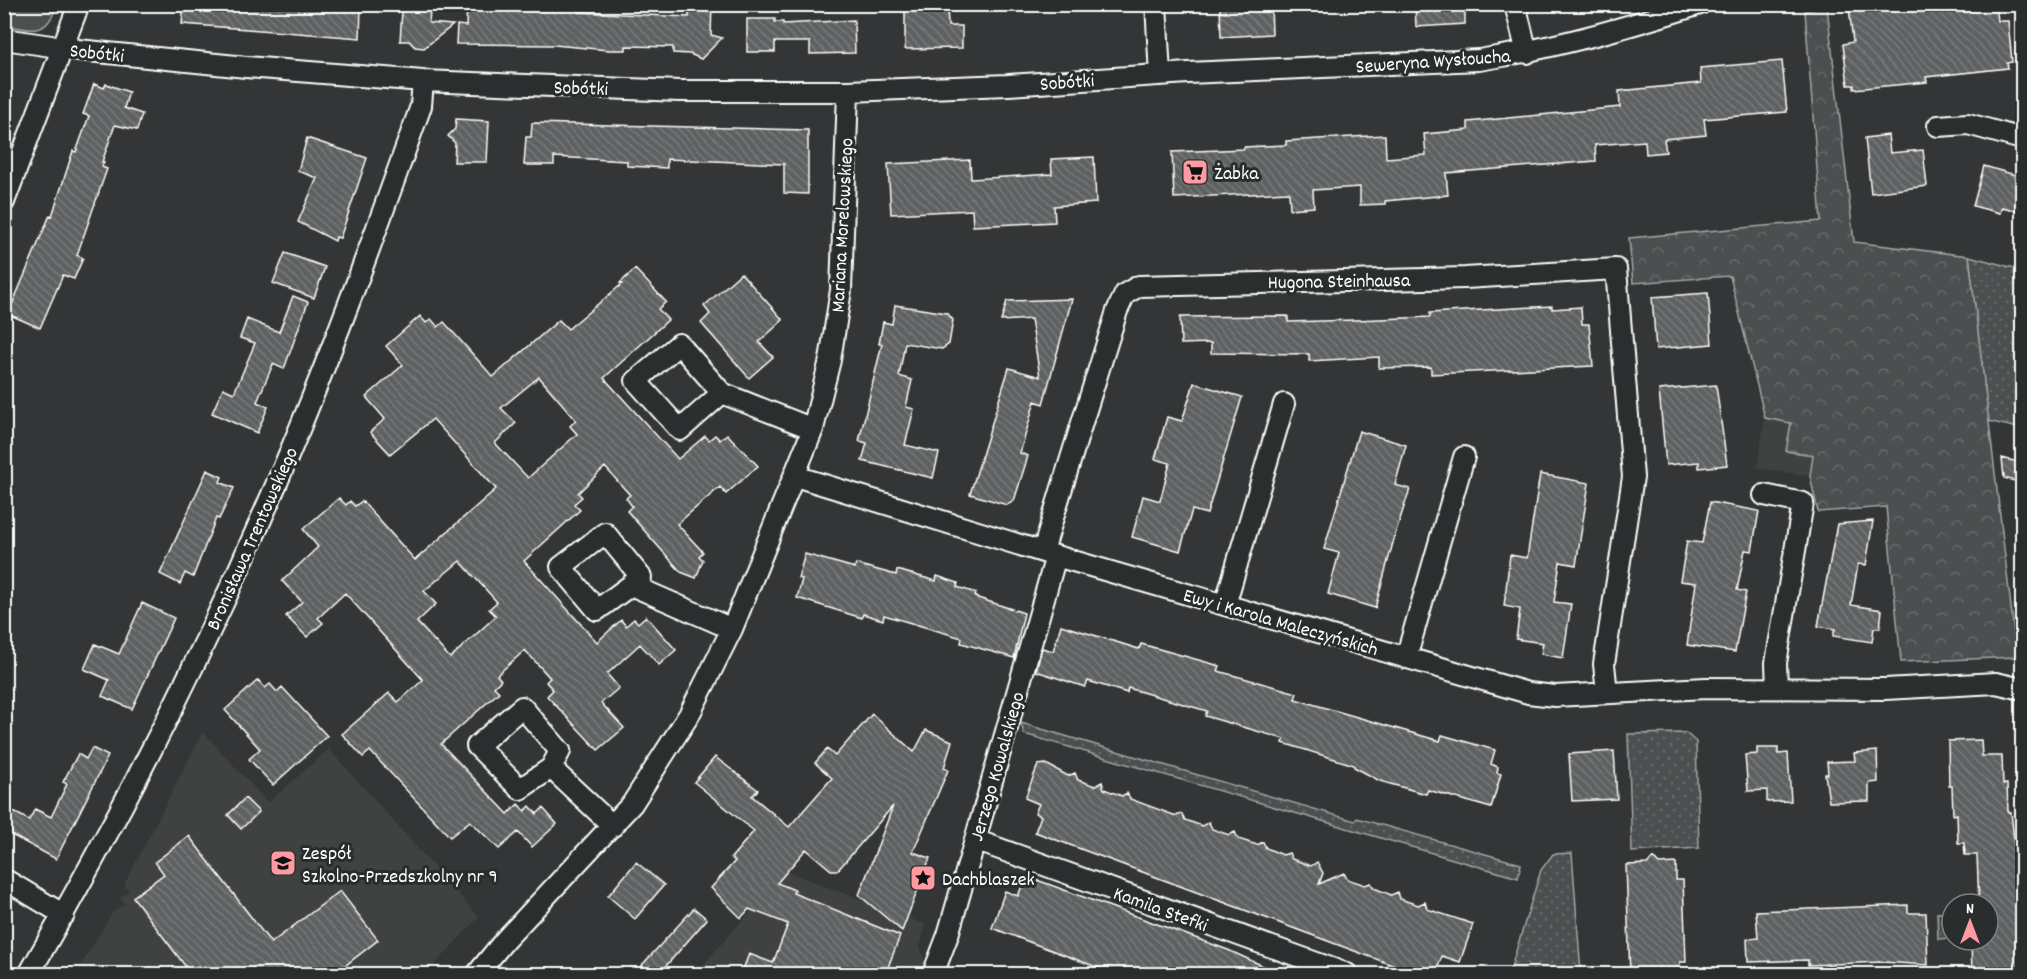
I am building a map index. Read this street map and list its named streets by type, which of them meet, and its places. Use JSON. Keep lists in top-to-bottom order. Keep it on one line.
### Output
{"streets":{"street":["Sobótki","Seweryna Wysłoucha","Mariana Morelowskiego","Hugona Steinhausa","Bronisława Trentowskiego","Ewy i Karola Maleczyńskich","Jerzego Kowalskiego","Kamila Stefki"]},"crossings":[["Sobótki","Seweryna Wysłoucha"],["Sobótki","Mariana Morelowskiego"],["Sobótki","Bronisława Trentowskiego"],["Mariana Morelowskiego","Ewy i Karola Maleczyńskich"],["Hugona Steinhausa","Ewy i Karola Maleczyńskich"],["Hugona Steinhausa","Jerzego Kowalskiego"],["Ewy i Karola Maleczyńskich","Jerzego Kowalskiego"],["Jerzego Kowalskiego","Kamila Stefki"]],"places":{"supermarket":["Żabka"],"school or university":["Zespół Szkolno-Przedszkolny nr 9"],"place":["Dachblaszek"]},"north":"top"}
